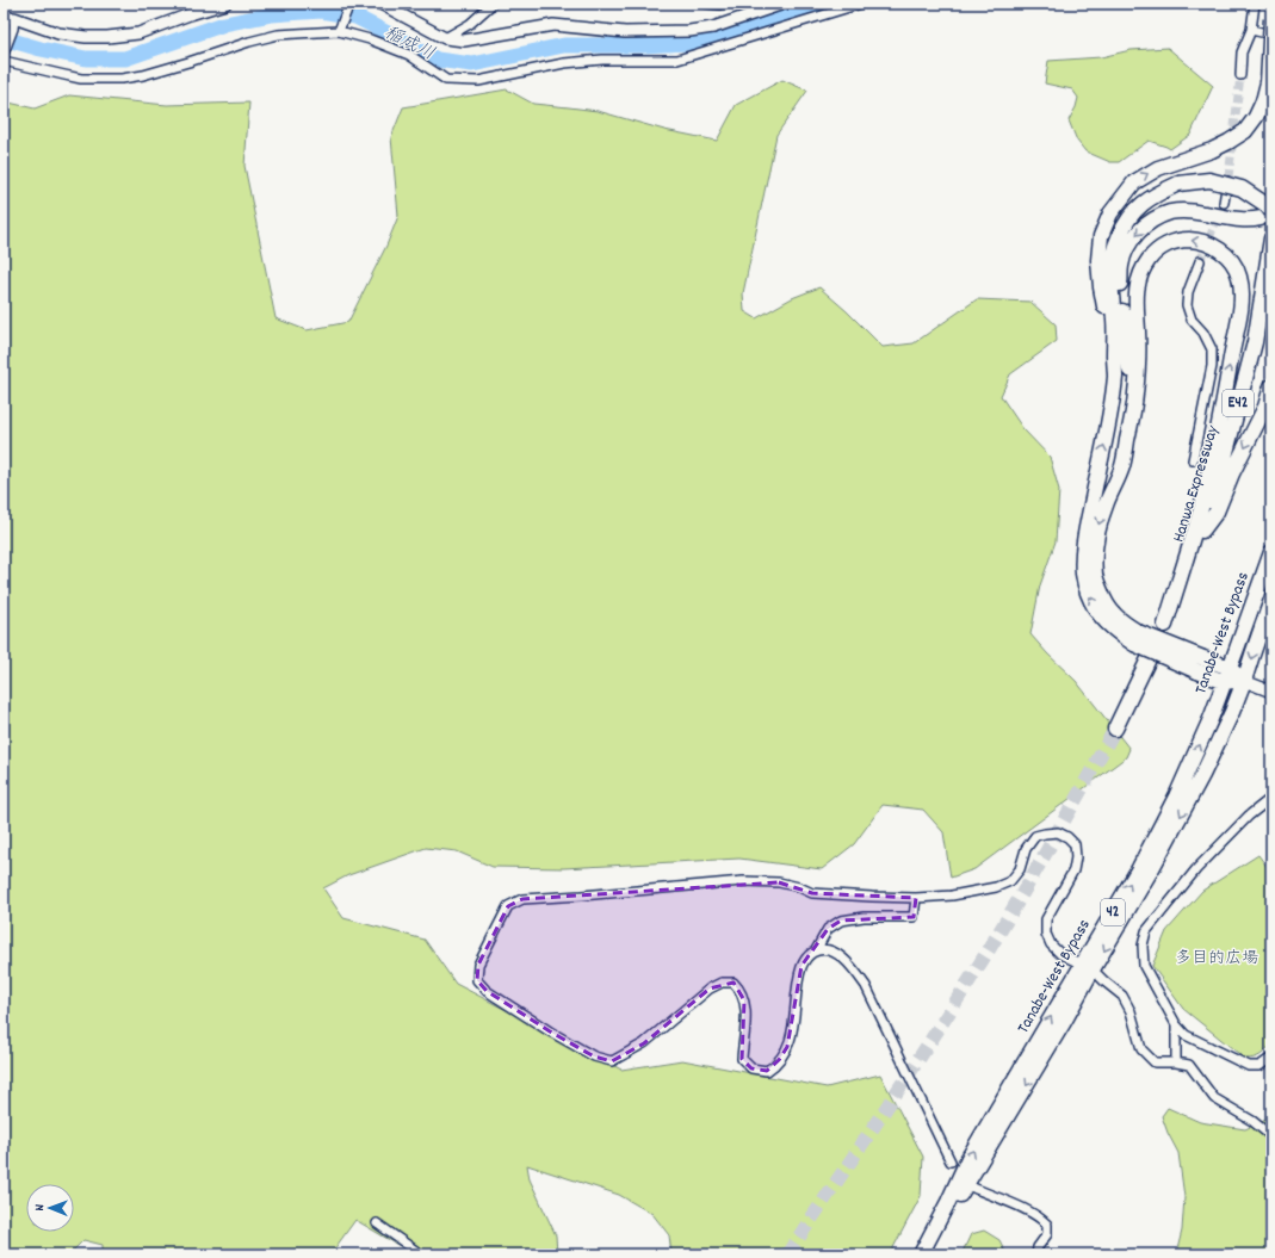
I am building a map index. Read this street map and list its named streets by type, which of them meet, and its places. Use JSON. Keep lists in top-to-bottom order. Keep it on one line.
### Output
{"streets":{"highway":["E42","Hanwa Expressway","Tanabe-West Bypass","42"]},"water":["稲成川"],"parks":["多目的広場"],"north":"left"}
